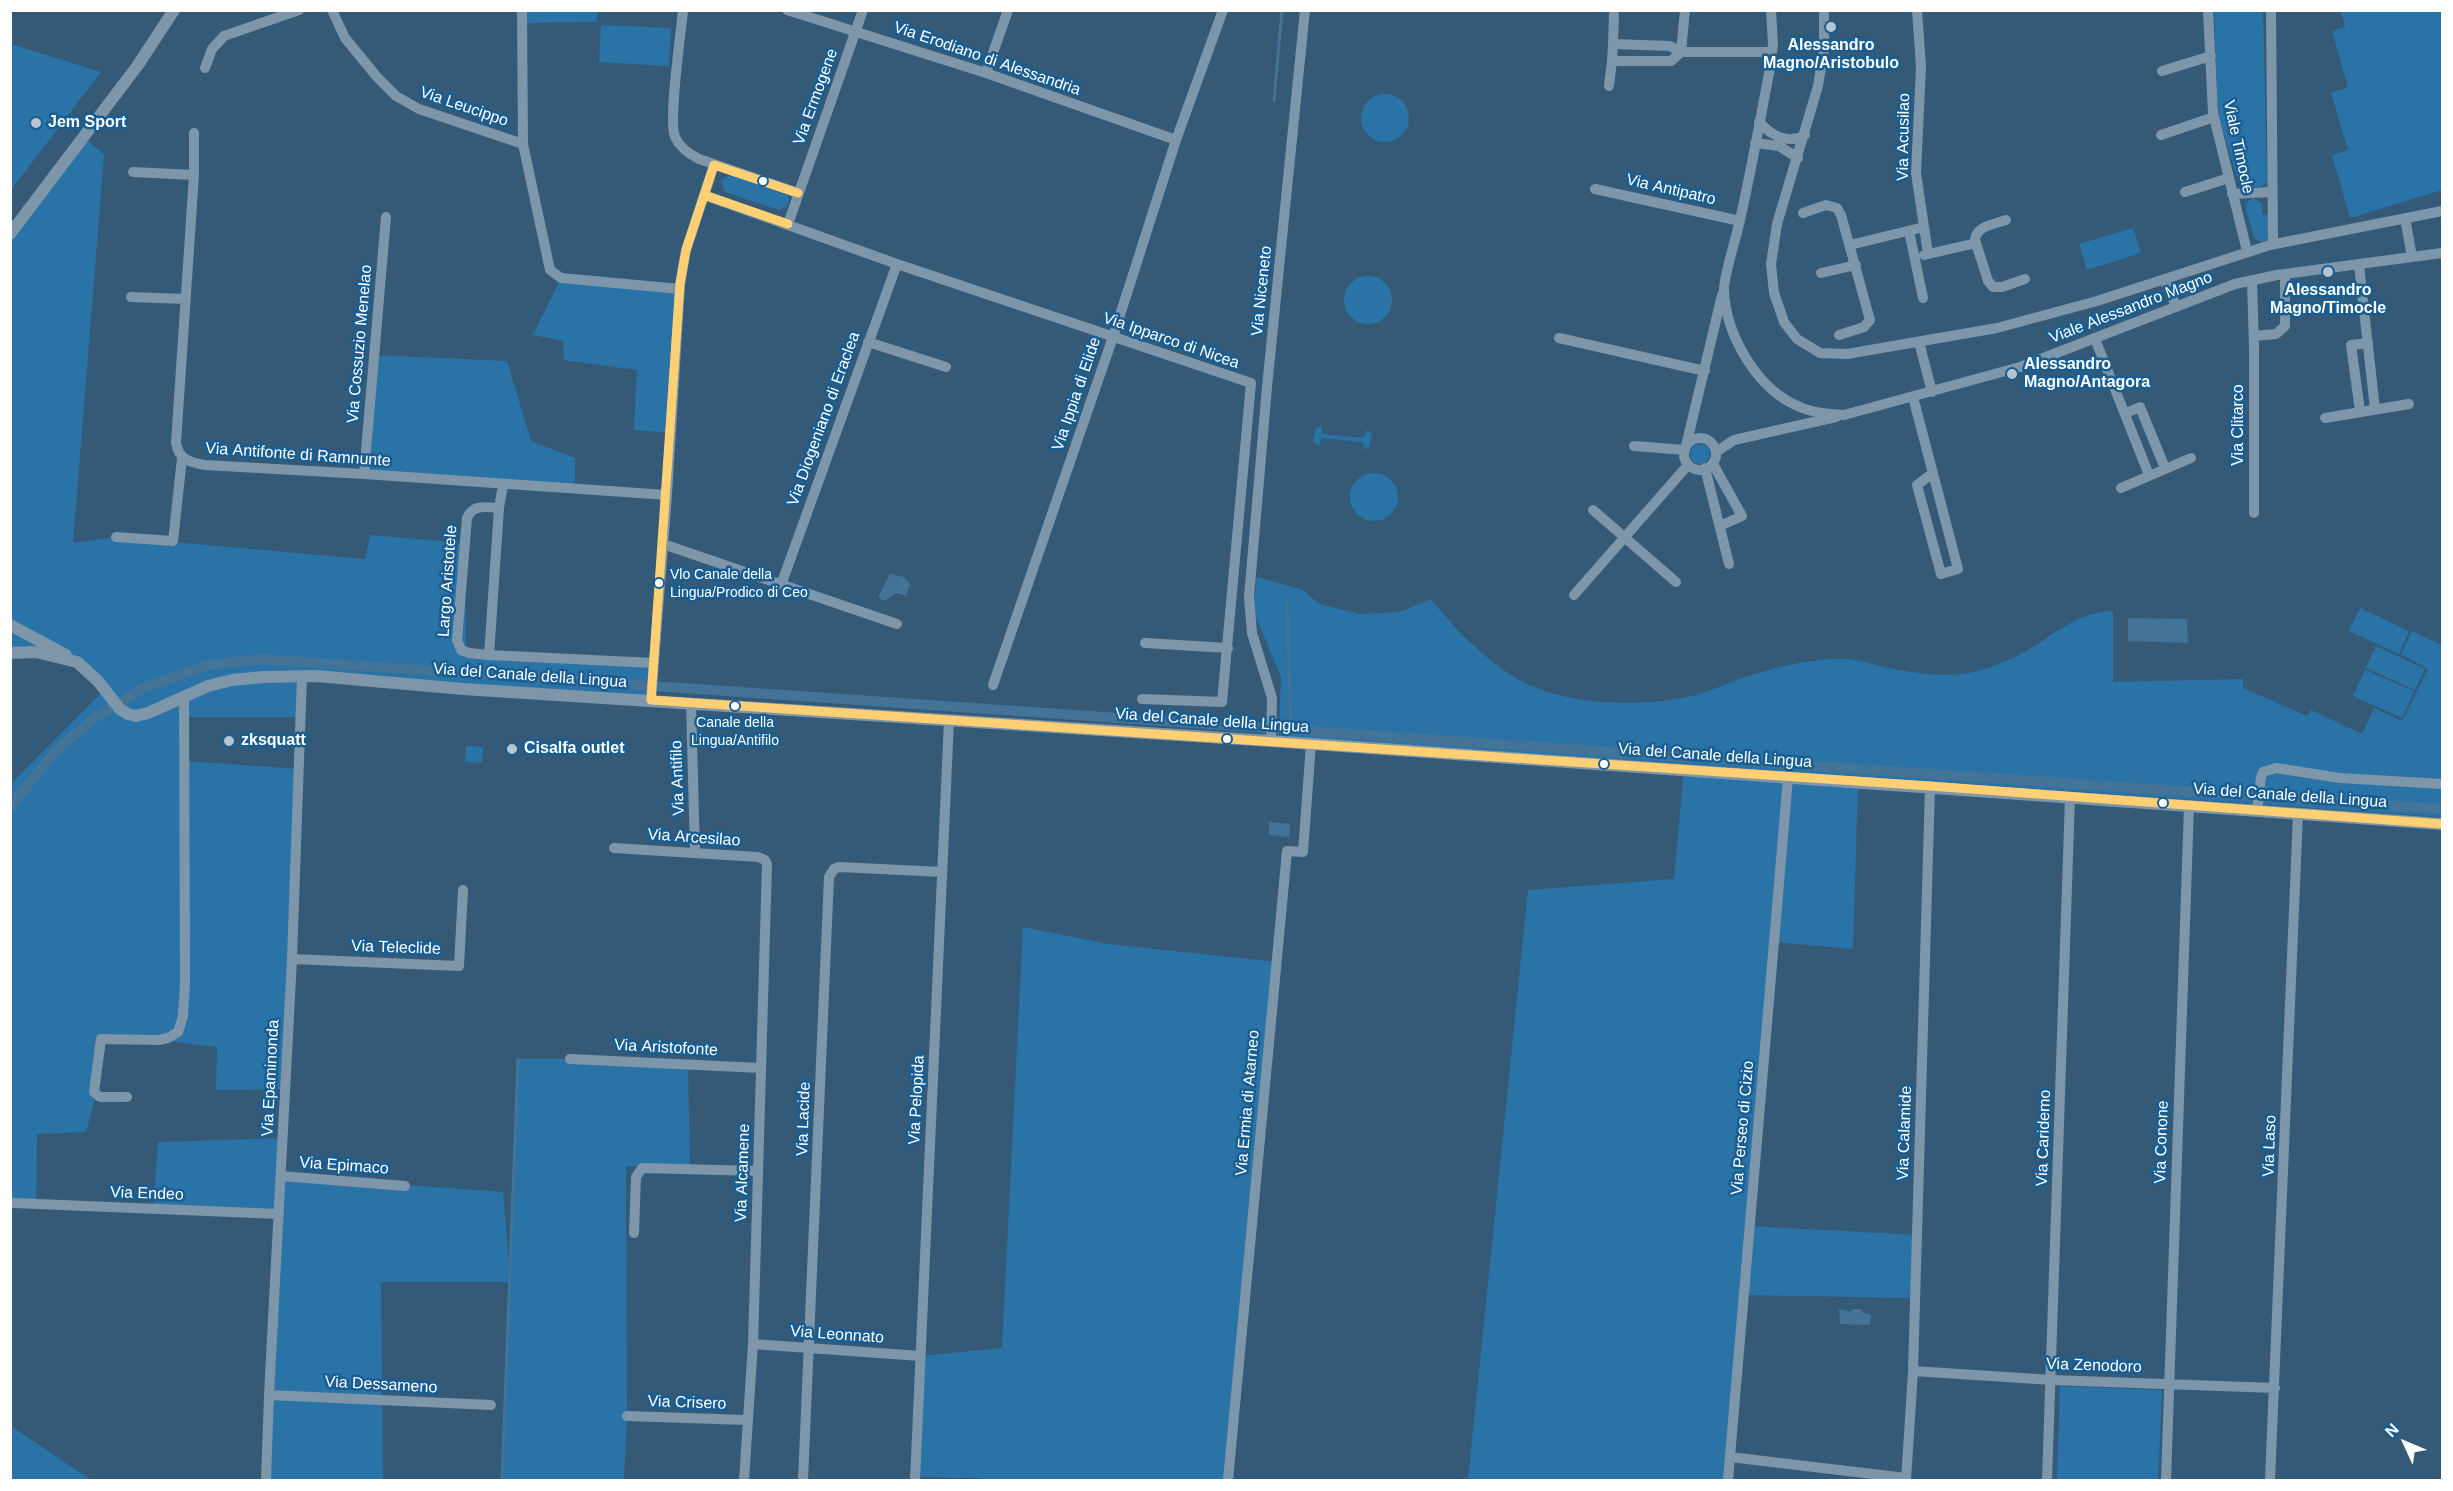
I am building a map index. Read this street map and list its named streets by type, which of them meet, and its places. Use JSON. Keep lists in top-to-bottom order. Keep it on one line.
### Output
{"streets":{"street":["Via Erodiano di Alessandria","Via Ermogene","Via Leucippo","Via Acusilao","Viale Timocle","Via Antipatro","Via Niceneto","Viale Alessandro Magno","Via Ipparco di Nicea","Via Cossuzio Menelao","Via Ippia di Elide","Via Diogeniano di Eraclea","Via Clitarco","Via Antifonte di Ramnunte","Largo Aristotele","Via del Canale della Lingua","Via Antifilo","Via Arcesilao","Via Teleclide","Via Aristofonte","Via Epaminonda","Via Pelopida","Via Ermia di Atarneo","Via Lacide","Via Perseo di Cizio","Via Calamide","Via Caridemo","Via Conone","Via Laso","Via Epimaco","Via Alcamene","Via Endeo","Via Leonnato","Via Zenodoro","Via Dessameno","Via Crisero"]},"crossings":[["Via Erodiano di Alessandria","Via Ermogene"],["Via Erodiano di Alessandria","Via Ippia di Elide"],["Via Ermogene","Via Ipparco di Nicea"],["Viale Timocle","Viale Alessandro Magno"],["Via Antipatro","Viale Alessandro Magno"],["Via Niceneto","Via del Canale della Lingua"],["Viale Alessandro Magno","Via Clitarco"],["Via Ipparco di Nicea","Via Ippia di Elide"],["Via Ipparco di Nicea","Via Diogeniano di Eraclea"],["Via Cossuzio Menelao","Via Antifonte di Ramnunte"],["Via del Canale della Lingua","Via Antifilo"],["Via del Canale della Lingua","Via Epaminonda"],["Via del Canale della Lingua","Via Pelopida"],["Via del Canale della Lingua","Via Ermia di Atarneo"],["Via del Canale della Lingua","Via Perseo di Cizio"],["Via del Canale della Lingua","Via Calamide"],["Via del Canale della Lingua","Via Caridemo"],["Via del Canale della Lingua","Via Conone"],["Via del Canale della Lingua","Via Laso"],["Via Antifilo","Via Arcesilao"],["Via Arcesilao","Via Alcamene"],["Via Teleclide","Via Epaminonda"],["Via Aristofonte","Via Alcamene"],["Via Epaminonda","Via Epimaco"],["Via Epaminonda","Via Endeo"],["Via Epaminonda","Via Dessameno"],["Via Pelopida","Via Lacide"],["Via Pelopida","Via Leonnato"],["Via Lacide","Via Leonnato"],["Via Calamide","Via Zenodoro"],["Via Caridemo","Via Zenodoro"],["Via Conone","Via Zenodoro"],["Via Laso","Via Zenodoro"],["Via Alcamene","Via Leonnato"],["Via Alcamene","Via Crisero"]],"places":["Alessandro Magno/Aristobulo","Jem Sport","Alessandro Magno/Timocle","Alessandro Magno/Antagora","Vlo Canale della Lingua/Prodico di Ceo","Canale della Lingua/Antifilo","zksquatt","Cisalfa outlet"],"north":"top left"}
